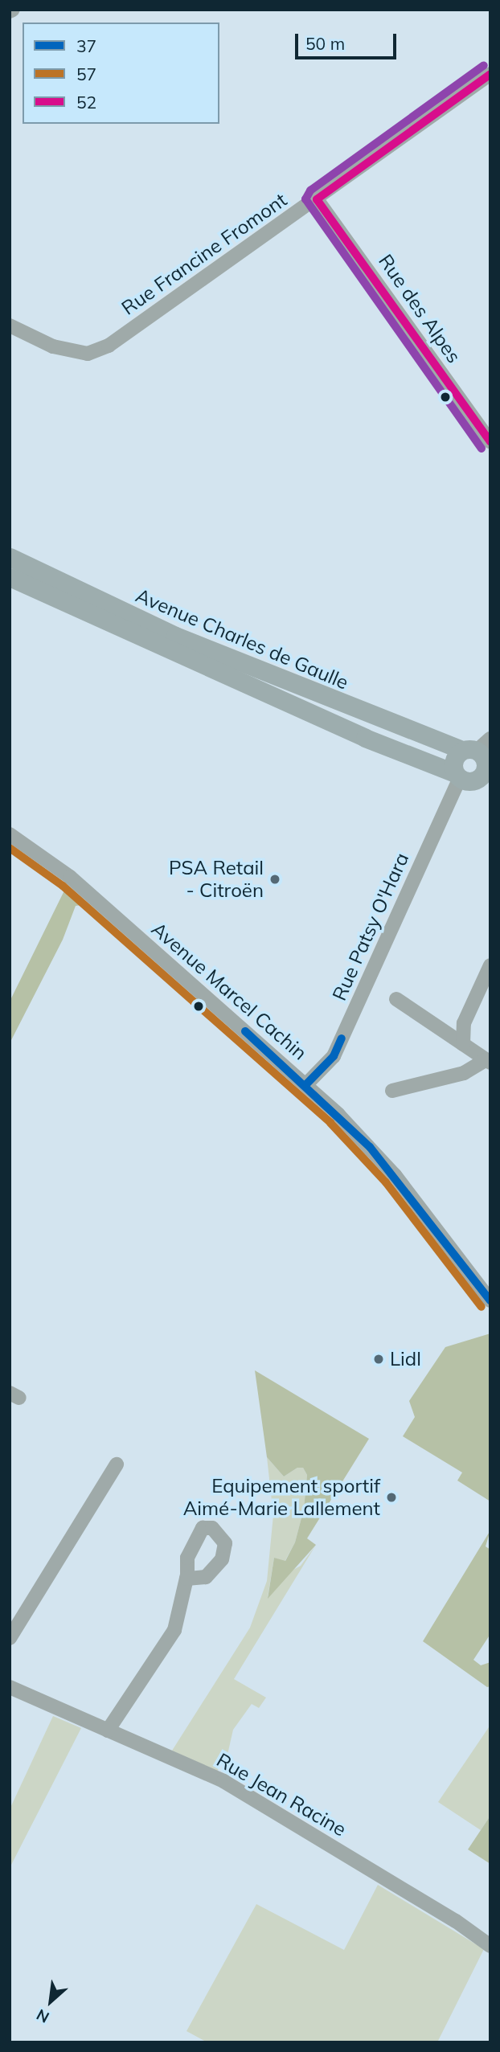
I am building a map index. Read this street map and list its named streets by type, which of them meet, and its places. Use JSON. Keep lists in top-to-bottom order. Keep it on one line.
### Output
{"streets":{"main road":["Avenue Charles de Gaulle"],"street":["Rue Francine Fromont","Rue des Alpes","Rue Patsy O'Hara","Avenue Marcel Cachin","Rue Jean Racine"]},"crossings":[["Rue Francine Fromont","Rue des Alpes"],["Avenue Charles de Gaulle","Rue Patsy O'Hara"],["Rue Patsy O'Hara","Avenue Marcel Cachin"]],"places":["PSA Retail - Citroën","Lidl","Equipement sportif Aimé-Marie Lallement"],"lines":["transit line 52","transit line 57","transit line 37"],"legend":["37","57","52"],"scale_bar":"50 m","north":"bottom left"}
